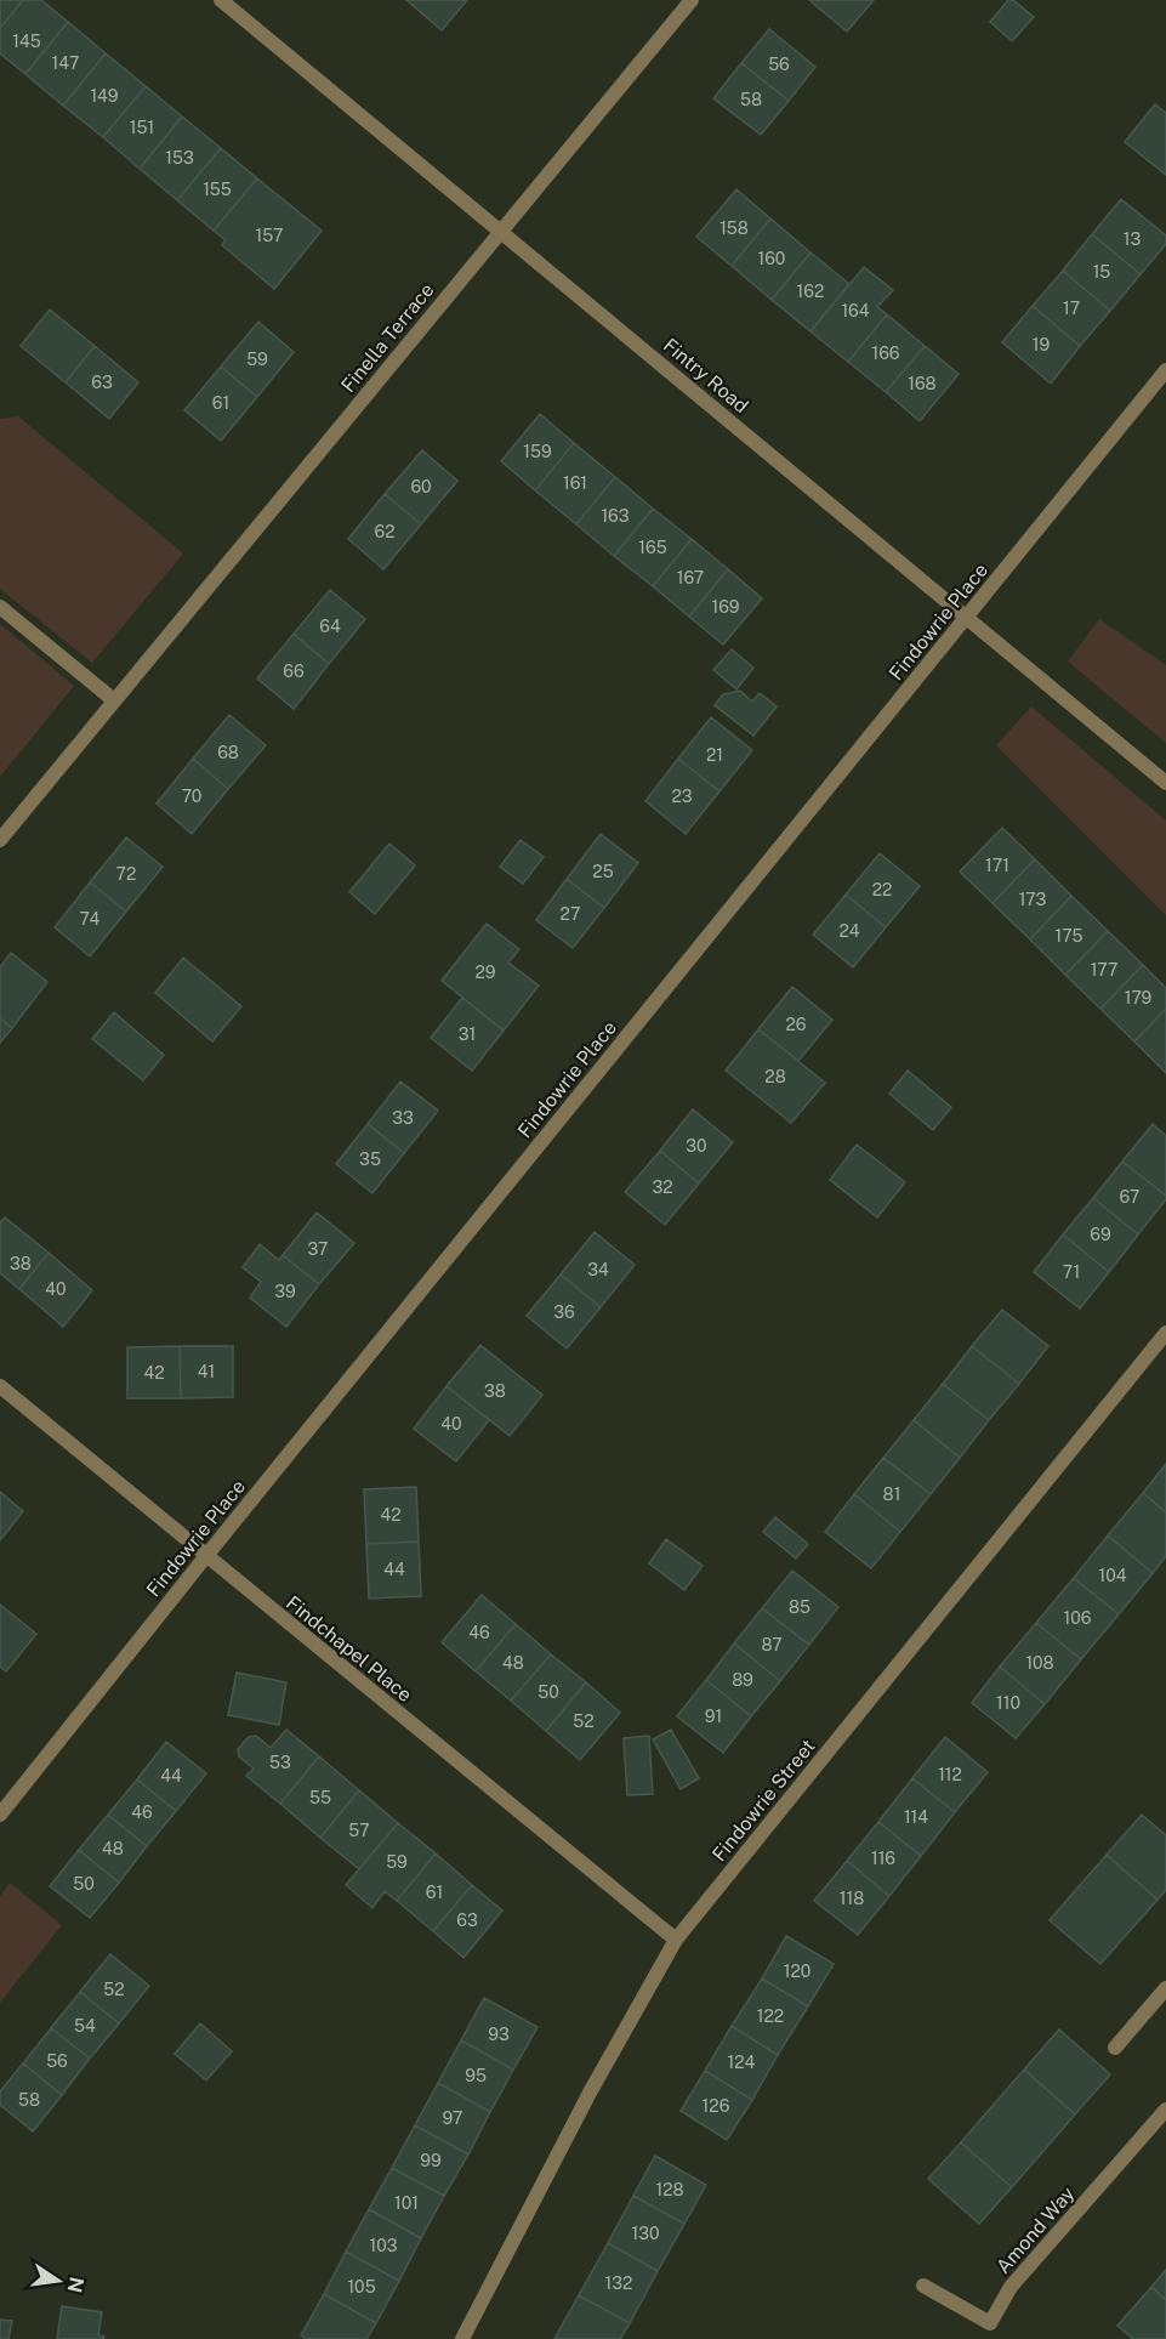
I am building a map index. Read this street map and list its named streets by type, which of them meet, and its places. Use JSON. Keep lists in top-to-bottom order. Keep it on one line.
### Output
{"streets":{"street":["Finella Terrace","Fintry Road","Findowrie Place","Findchapel Place","Findowrie Street","Amond Way"]},"crossings":[["Finella Terrace","Fintry Road"],["Fintry Road","Findowrie Place"],["Findowrie Place","Findchapel Place"],["Findchapel Place","Findowrie Street"]],"house_numbers":["145","147","56","149","58","151","153","155","158","157","13","160","15","162","17","164","19","166","59","63","168","61","159","161","60","163","62","165","167","169","64","66","68","21","70","23","171","25","72","22","173","27","74","24","175","177","29","179","26","31","28","33","30","35","32","67","69","37","38","34","71","40","39","36","41","42","38","40","81","42","44","104","85","106","46","87","48","108","89","50","110","91","52","53","112","44","55","46","114","57","48","116","59","50","61","118","63","120","52","122","54","93","56","124","95","58","126","97","99","128","101","130","103","132","105"],"north":"right"}
